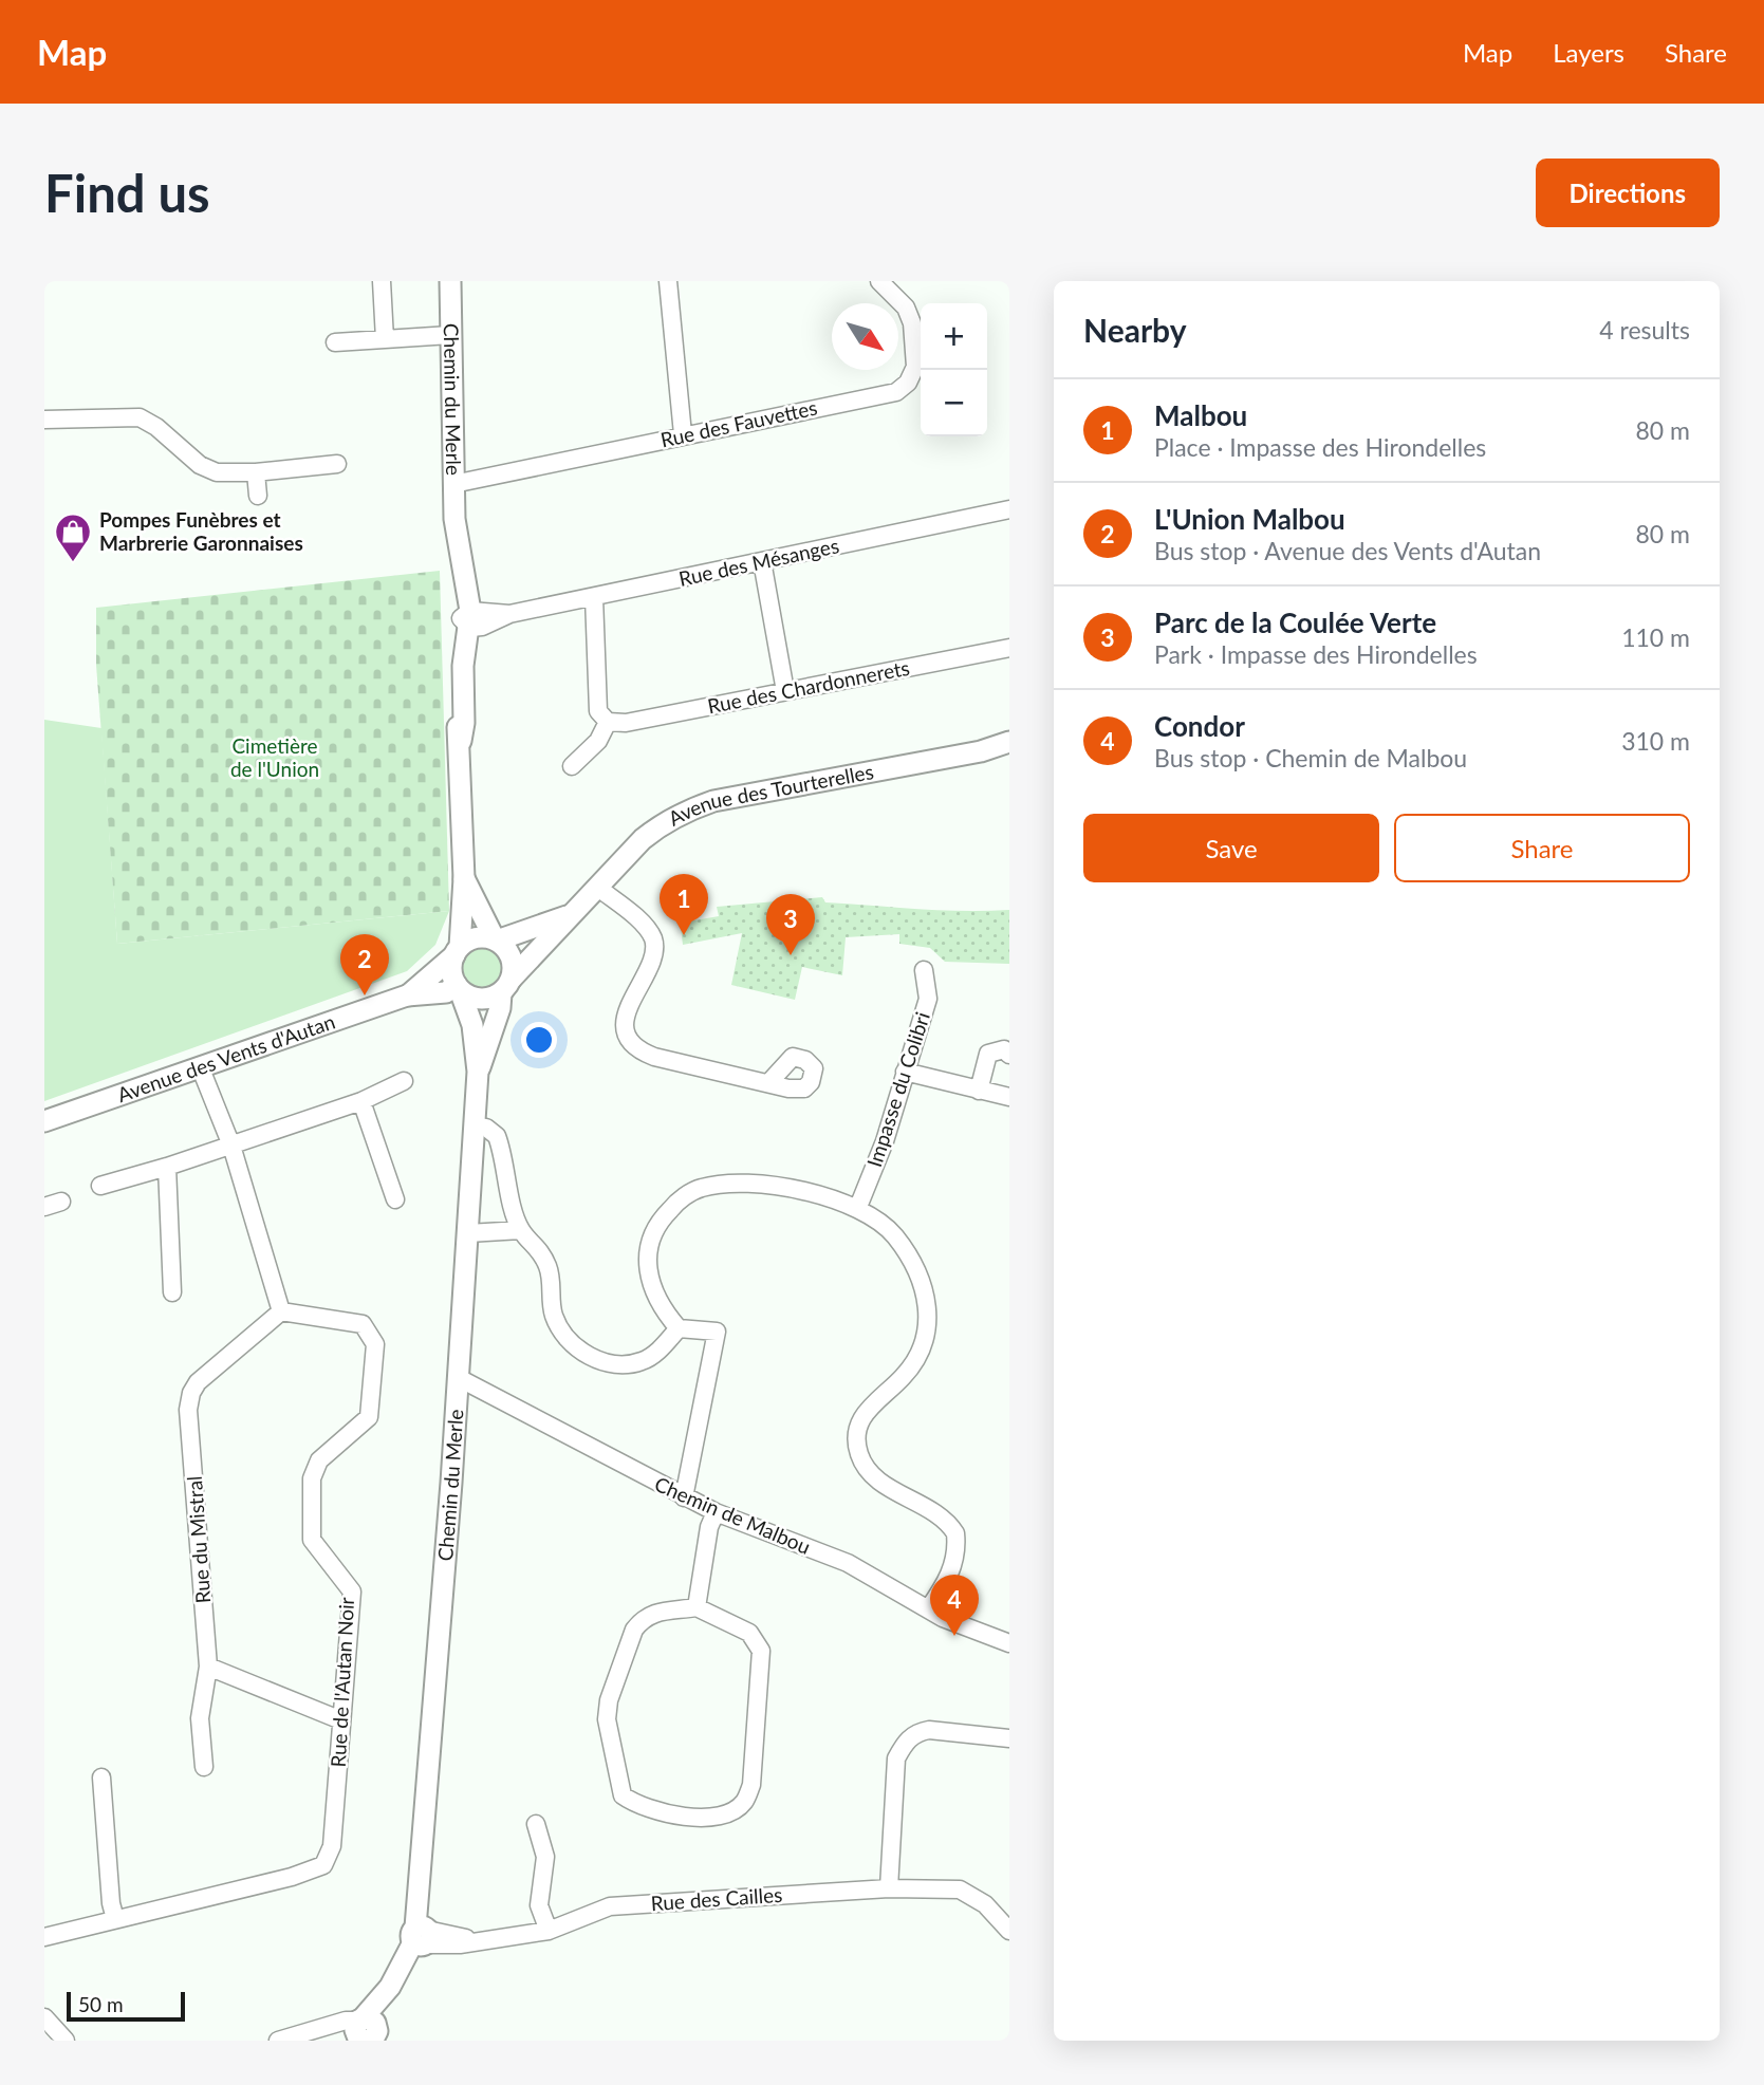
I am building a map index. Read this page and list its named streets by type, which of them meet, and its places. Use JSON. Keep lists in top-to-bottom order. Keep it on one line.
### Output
{"streets":{"street":["Chemin du Merle","Rue des Fauvettes","Rue des Mésanges","Rue des Chardonnerets","Avenue des Tourterelles","Avenue des Vents d'Autan","Impasse du Colibri","Chemin de Malbou","Rue du Mistral","Rue de l'Autan Noir","Rue des Cailles"]},"crossings":[["Chemin du Merle","Rue des Fauvettes"],["Chemin du Merle","Rue des Mésanges"],["Chemin du Merle","Avenue des Tourterelles"],["Chemin du Merle","Avenue des Vents d'Autan"],["Chemin du Merle","Chemin de Malbou"],["Chemin du Merle","Rue des Cailles"],["Avenue des Tourterelles","Avenue des Vents d'Autan"],["Rue du Mistral","Rue de l'Autan Noir"]],"parks":["Cimetière de l'Union"],"places":{"shop":["Pompes Funèbres et Marbrerie Garonnaises"]},"scale_bar":"50 m","north":"bottom right","page":{"header":"Map","nav":["Map","Layers","Share"],"buttons":["Directions",["Save","Share"]],"title":"Find us","heading":["Nearby","4 results"],"map_buttons":["+","−"],"list":[{"mark":"1","name":"Malbou","note":"Place · Impasse des Hirondelles","value":"80 m"},{"mark":"2","name":"L'Union Malbou","note":"Bus stop · Avenue des Vents d'Autan","value":"80 m"},{"mark":"3","name":"Parc de la Coulée Verte","note":"Park · Impasse des Hirondelles","value":"110 m"},{"mark":"4","name":"Condor","note":"Bus stop · Chemin de Malbou","value":"310 m"}],"pins":["1","3","2","4"],"scale":"50 m"}}
